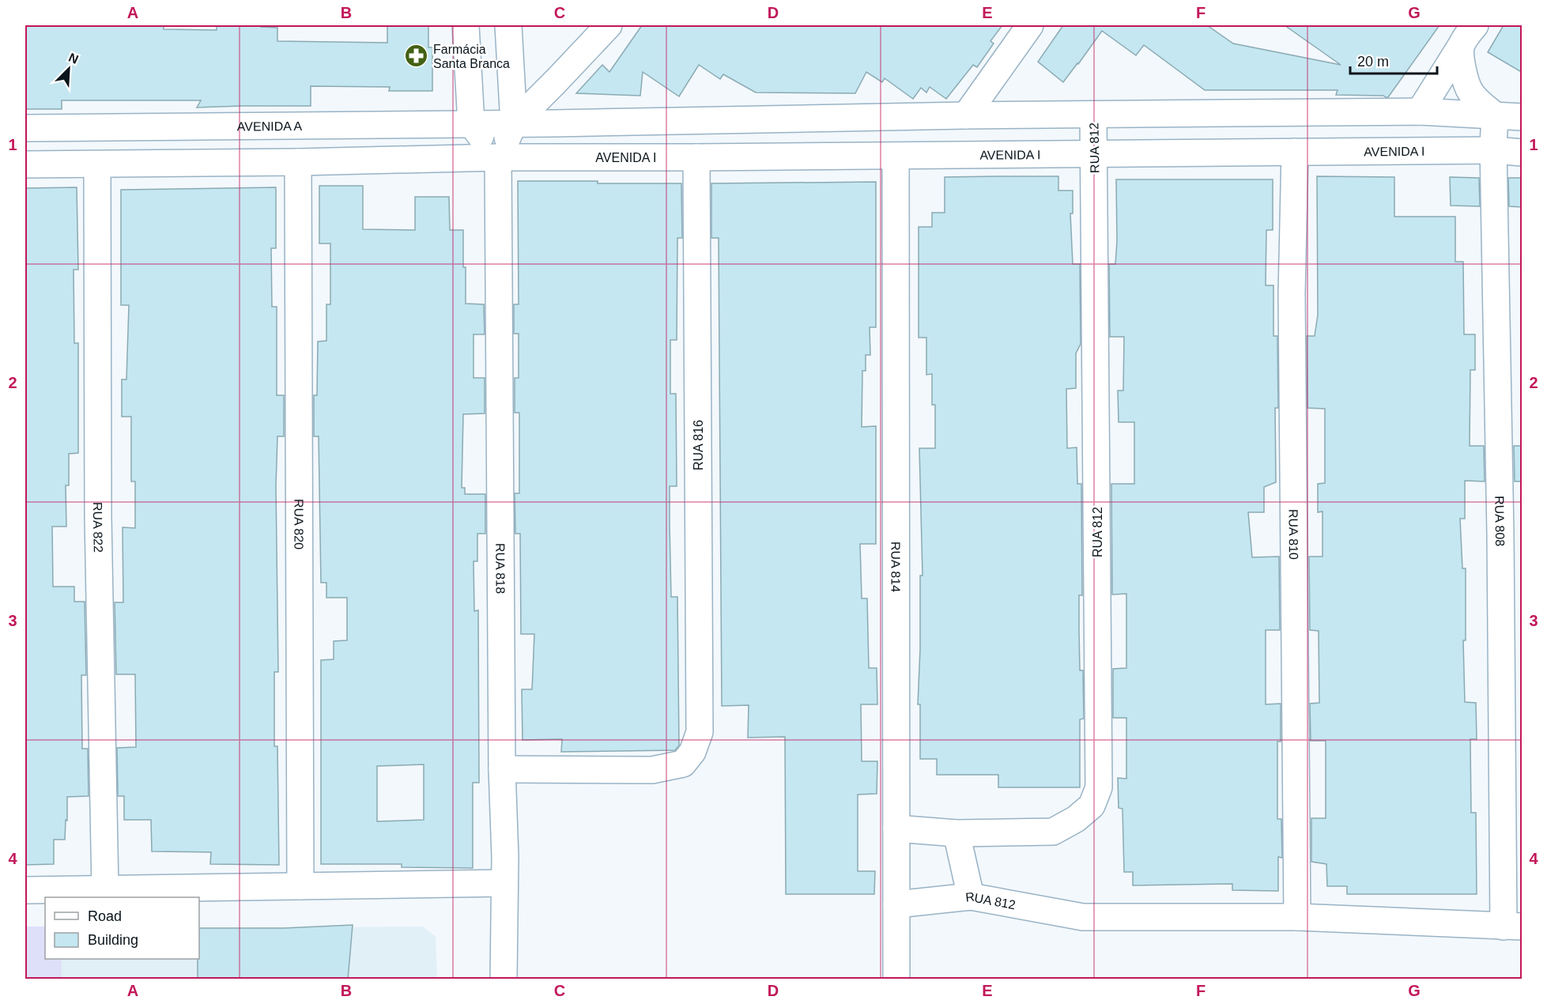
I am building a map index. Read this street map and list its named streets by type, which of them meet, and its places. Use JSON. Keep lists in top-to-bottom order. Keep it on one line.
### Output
{"streets":{"street":["AVENIDA A","RUA 812","AVENIDA I","RUA 816","RUA 808","RUA 820","RUA 822","RUA 810","RUA 814","RUA 818"]},"crossings":[["RUA 812","AVENIDA I"],["RUA 812","RUA 808"],["RUA 812","RUA 810"],["RUA 812","RUA 814"],["AVENIDA I","RUA 816"],["AVENIDA I","RUA 808"],["AVENIDA I","RUA 810"],["AVENIDA I","RUA 814"],["AVENIDA I","RUA 818"],["RUA 816","RUA 818"]],"places":{"pharmacy":["Farmácia Santa Branca"]},"legend":["Road","Building"],"scale_bar":"20 m","north":"top right","grid":{"columns":["A","B","C","D","E","F","G"],"rows":["1","2","3","4"]}}
